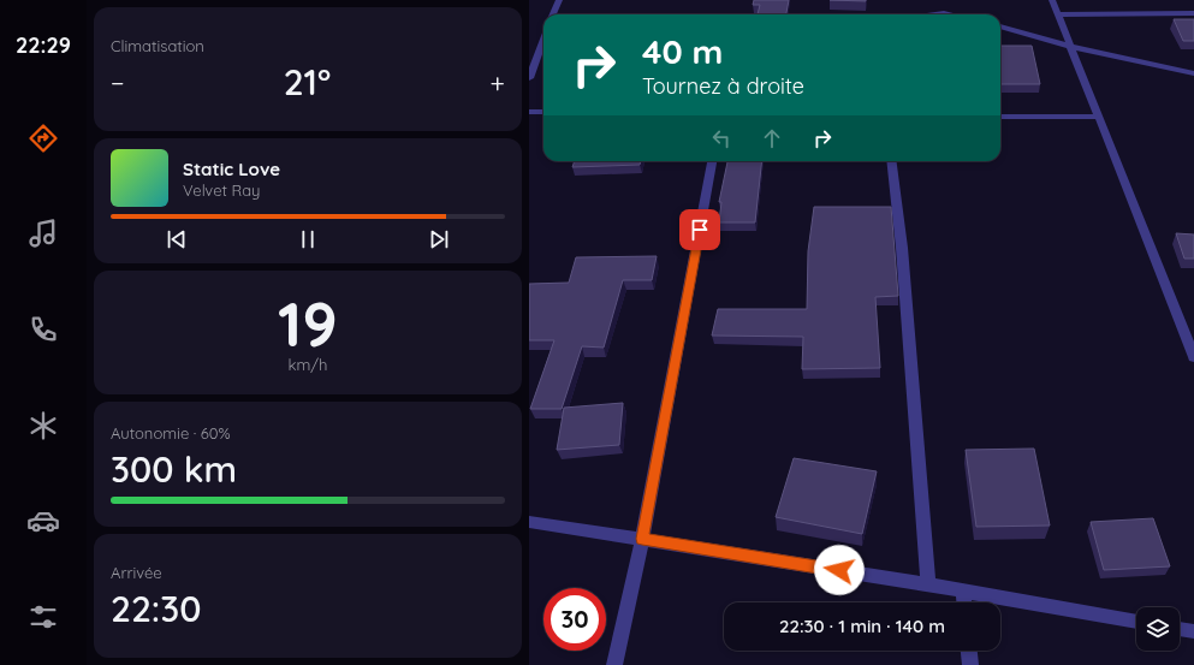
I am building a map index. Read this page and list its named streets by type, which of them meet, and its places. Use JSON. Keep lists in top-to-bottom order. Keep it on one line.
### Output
{"page":{"tabs":"22:29","tile":["Climatisation",["19","km/h"],["Autonomie · 60%","300 km"],["Arrivée","22:30"]],"turn":["40 m","Tournez à droite"],"heat":["−","21°","+"],"song":["Static Love","Velvet Ray"],"limit":"30","trip":"22:30 · 1 min · 140 m"}}
